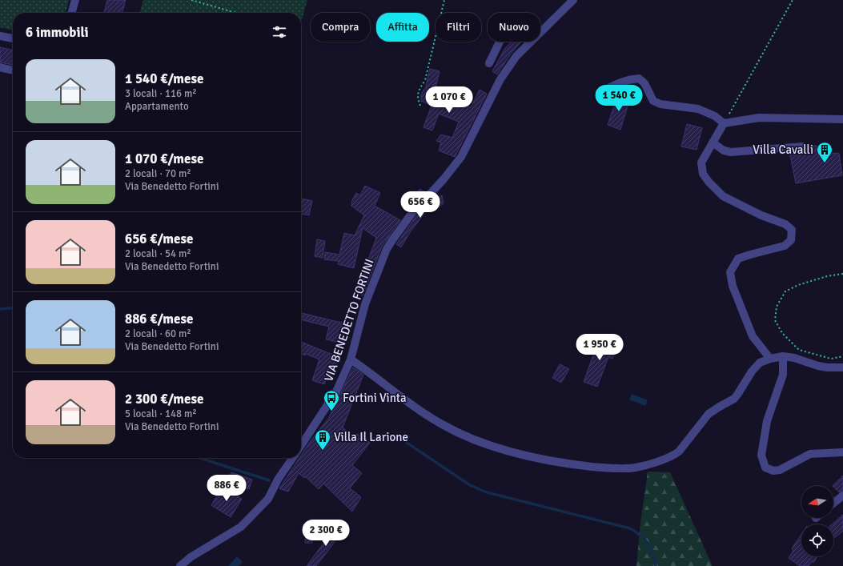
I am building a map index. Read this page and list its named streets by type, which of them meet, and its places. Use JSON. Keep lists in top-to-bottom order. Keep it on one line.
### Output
{"streets":{"street":["VIA BENEDETTO FORTINI"]},"places":{"building":["Villa Cavalli","Villa Il Larione"],"bus stop":["Fortini Vinta"]},"north":"left","page":{"chip":["Compra","Affitta","Filtri","Nuovo"],"heading":"6 immobili","list":[{"name":"1 540 €/mese","note":"3 locali · 116 m² · Appartamento"},{"name":"1 070 €/mese","note":"2 locali · 70 m² · Via Benedetto Fortini"},{"name":"656 €/mese","note":"2 locali · 54 m² · Via Benedetto Fortini"},{"name":"886 €/mese","note":"2 locali · 60 m² · Via Benedetto Fortini"},{"name":"2 300 €/mese","note":"5 locali · 148 m² · Via Benedetto Fortini"}],"price":["1 540 €","1 070 €","656 €","1 950 €","886 €","2 300 €"]}}
